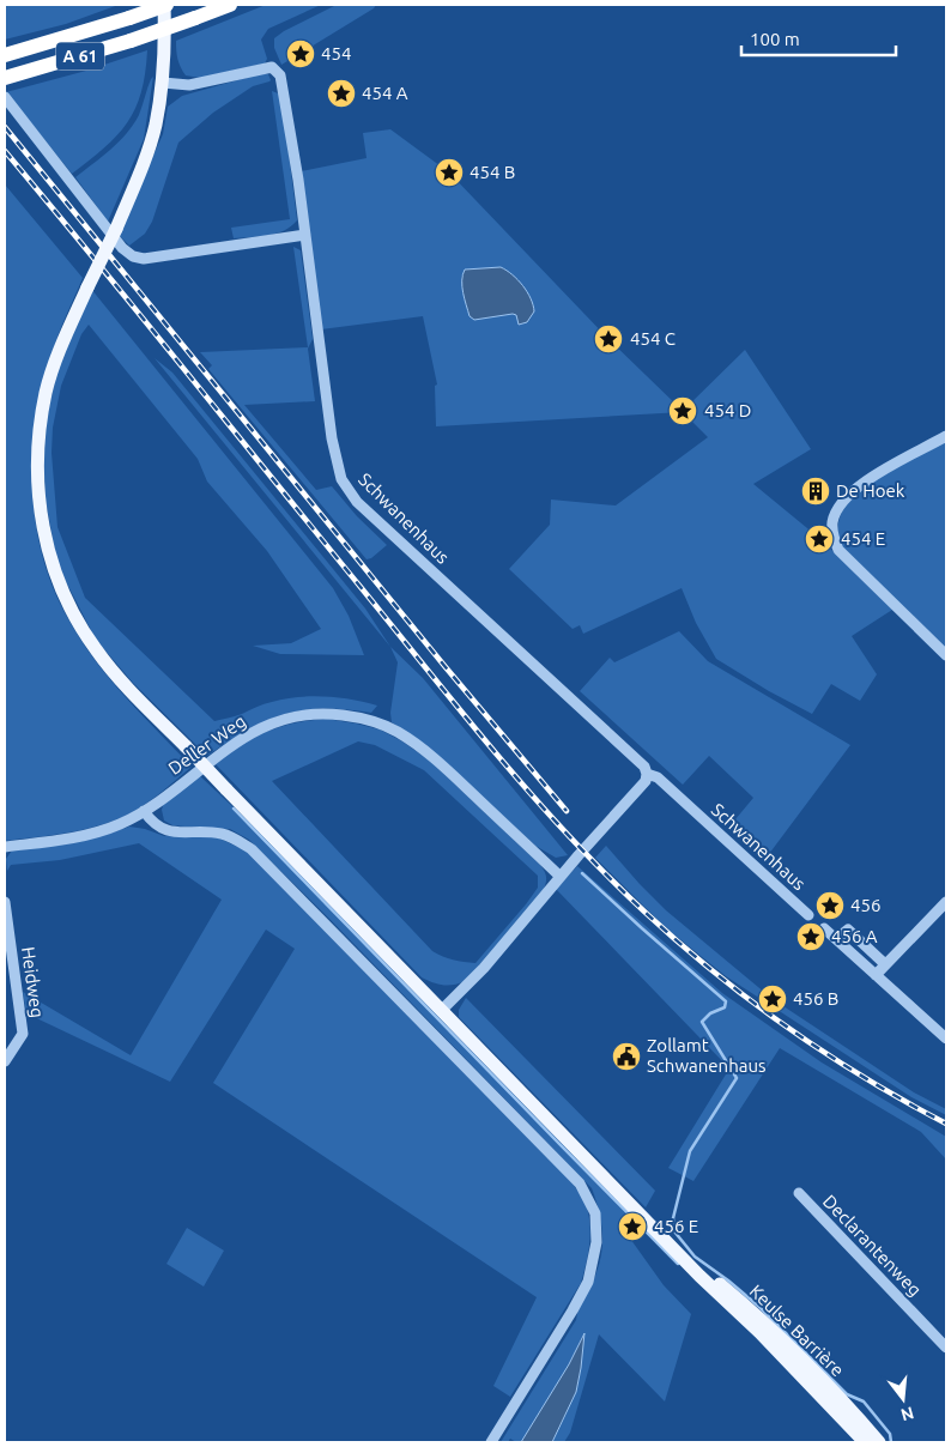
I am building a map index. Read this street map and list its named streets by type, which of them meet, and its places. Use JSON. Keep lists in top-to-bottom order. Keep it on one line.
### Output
{"streets":{"highway":["A 61"],"main road":["Keulse Barrière"],"street":["Schwanenhaus","Deller Weg","Heidweg","Declarantenweg"]},"crossings":[["A 61","Keulse Barrière"],["Schwanenhaus","Keulse Barrière"]],"places":{"place":["454","454 A","454 B","454 C","454 D","454 E","456","456 A","456 B","456 E"],"building":["De Hoek"],"public building":["Zollamt Schwanenhaus"]},"scale_bar":"100 m","north":"bottom"}
